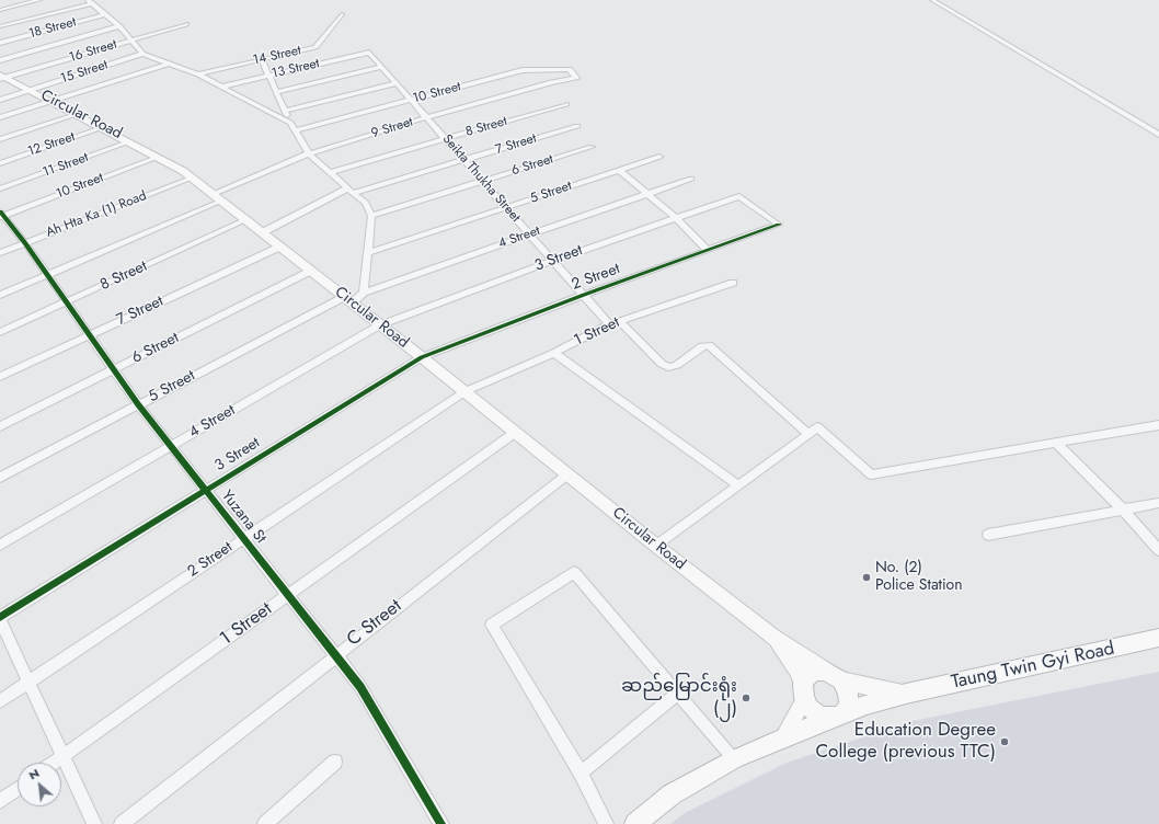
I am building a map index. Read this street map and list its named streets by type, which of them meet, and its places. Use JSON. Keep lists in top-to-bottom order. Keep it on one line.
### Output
{"streets":{"highway":["Taung Twin Gyi Road"],"main road":["Circular Road"],"street":["18 Street","16 Street","14 Street","13 Street","15 Street","10 Street","8 Street","9 Street","12 Street","7 Street","11 Street","6 Street","Seikta Thukha Street","5 Street","Ah Hta Ka (1) Road","4 Street","3 Street","2 Street","1 Street","Yuzana St","C Street"]},"crossings":[["16 Street","Circular Road"],["13 Street","Seikta Thukha Street"],["15 Street","Circular Road"],["10 Street","Circular Road"],["10 Street","9 Street"],["10 Street","Seikta Thukha Street"],["10 Street","Yuzana St"],["Circular Road","8 Street"],["Circular Road","9 Street"],["Circular Road","12 Street"],["Circular Road","7 Street"],["Circular Road","11 Street"],["Circular Road","6 Street"],["Circular Road","5 Street"],["Circular Road","Ah Hta Ka (1) Road"],["Circular Road","4 Street"],["Circular Road","3 Street"],["Circular Road","2 Street"],["Circular Road","1 Street"],["Circular Road","C Street"],["Circular Road","Taung Twin Gyi Road"],["8 Street","Seikta Thukha Street"],["8 Street","Yuzana St"],["9 Street","Seikta Thukha Street"],["9 Street","Yuzana St"],["7 Street","Seikta Thukha Street"],["7 Street","Yuzana St"],["6 Street","Seikta Thukha Street"],["6 Street","Yuzana St"],["Seikta Thukha Street","5 Street"],["Seikta Thukha Street","4 Street"],["Seikta Thukha Street","3 Street"],["Seikta Thukha Street","2 Street"],["Seikta Thukha Street","1 Street"],["5 Street","4 Street"],["5 Street","Yuzana St"],["Ah Hta Ka (1) Road","Yuzana St"],["4 Street","3 Street"],["4 Street","Yuzana St"],["3 Street","2 Street"],["3 Street","Yuzana St"],["2 Street","1 Street"],["2 Street","Yuzana St"],["1 Street","Yuzana St"],["Yuzana St","C Street"]],"places":["No. (2) Police Station","ဆည်မြောင်းရုံး (၂)","Education Degree College (previous TTC)"],"north":"top left"}
